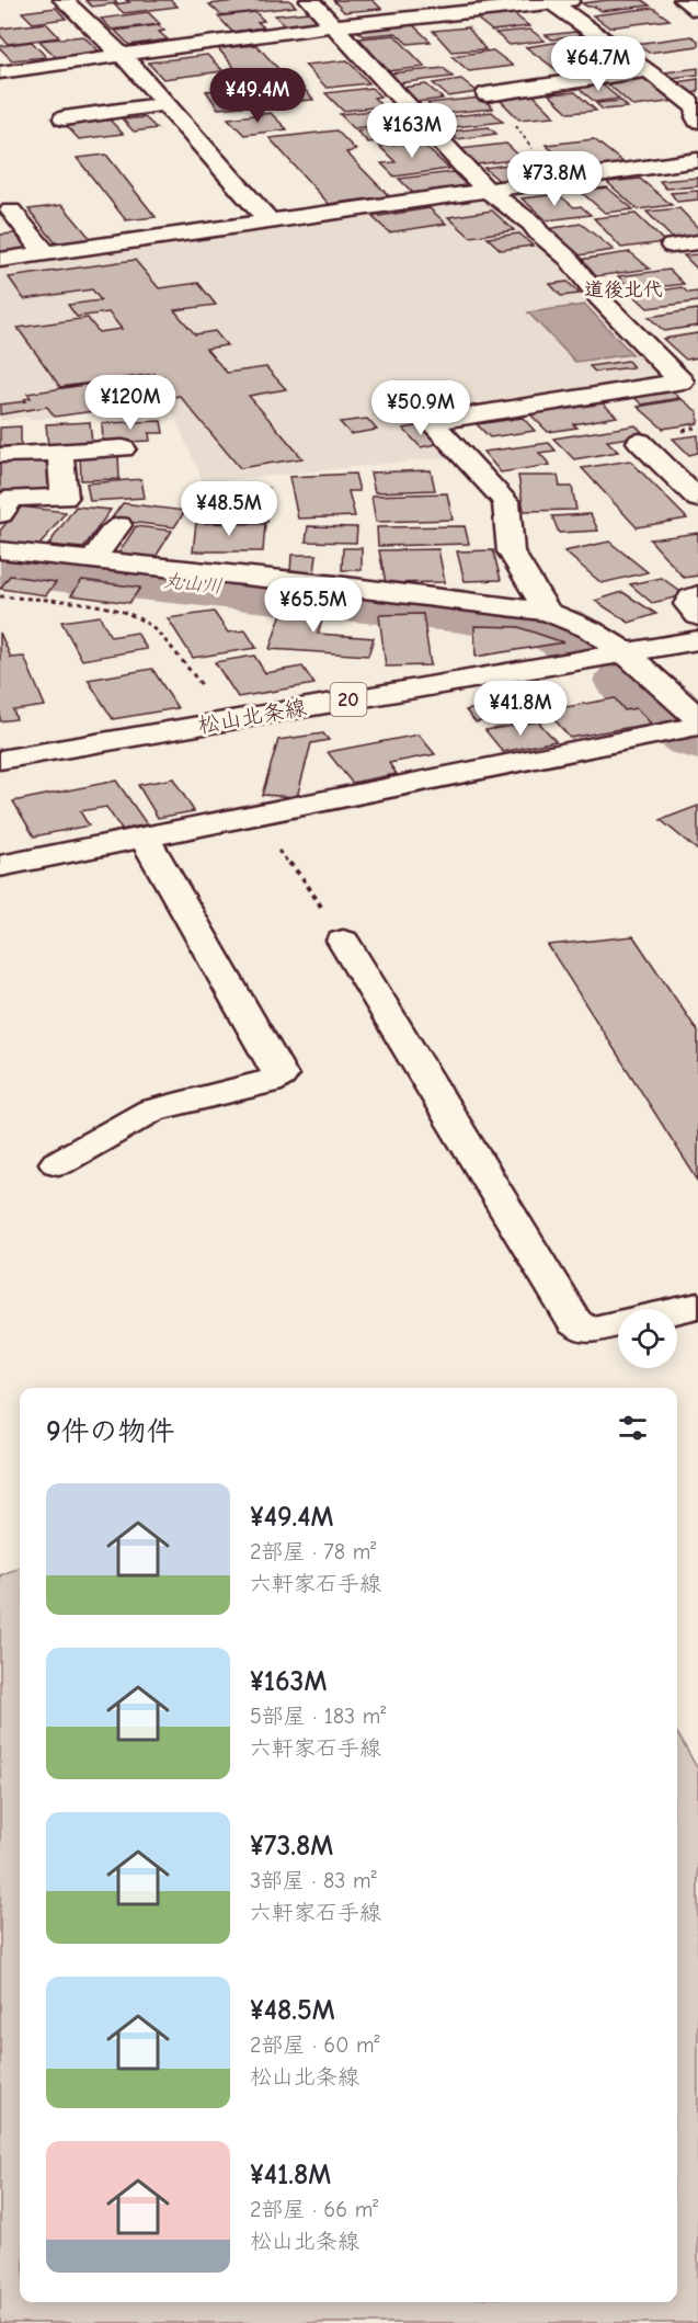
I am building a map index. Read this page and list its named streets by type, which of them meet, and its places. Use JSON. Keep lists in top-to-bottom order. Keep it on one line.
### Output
{"streets":{"street":["20","松山北条線"]},"districts":["道後北代"],"water":["丸山川"],"page":{"price":["¥64.7M","¥49.4M","¥163M","¥73.8M","¥120M","¥50.9M","¥48.5M","¥65.5M","¥41.8M"],"heading":"9件の物件","list":[{"name":"¥49.4M","note":"2部屋 · 78 m² · 六軒家石手線"},{"name":"¥163M","note":"5部屋 · 183 m² · 六軒家石手線"},{"name":"¥73.8M","note":"3部屋 · 83 m² · 六軒家石手線"},{"name":"¥48.5M","note":"2部屋 · 60 m² · 松山北条線"},{"name":"¥41.8M","note":"2部屋 · 66 m² · 松山北条線"}]}}
